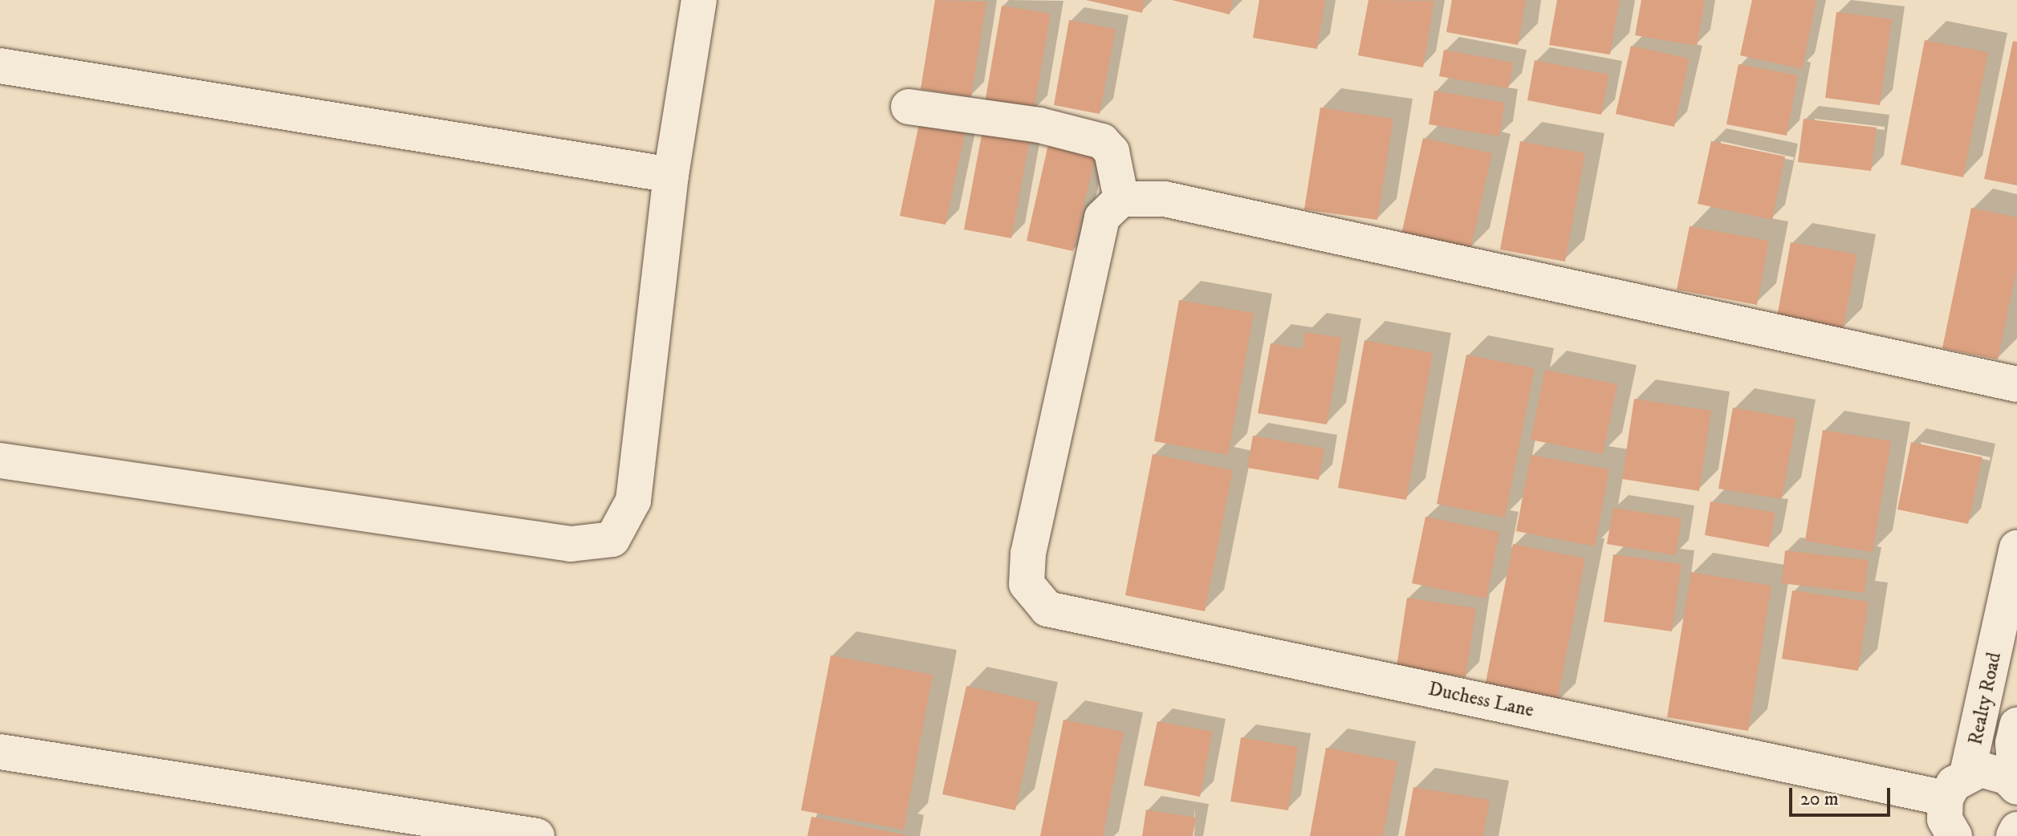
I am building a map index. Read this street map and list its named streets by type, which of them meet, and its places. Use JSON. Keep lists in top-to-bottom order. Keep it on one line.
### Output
{"streets":{"street":["Realty Road","Duchess Lane"]},"crossings":[["Realty Road","Duchess Lane"]],"scale_bar":"20 m"}
